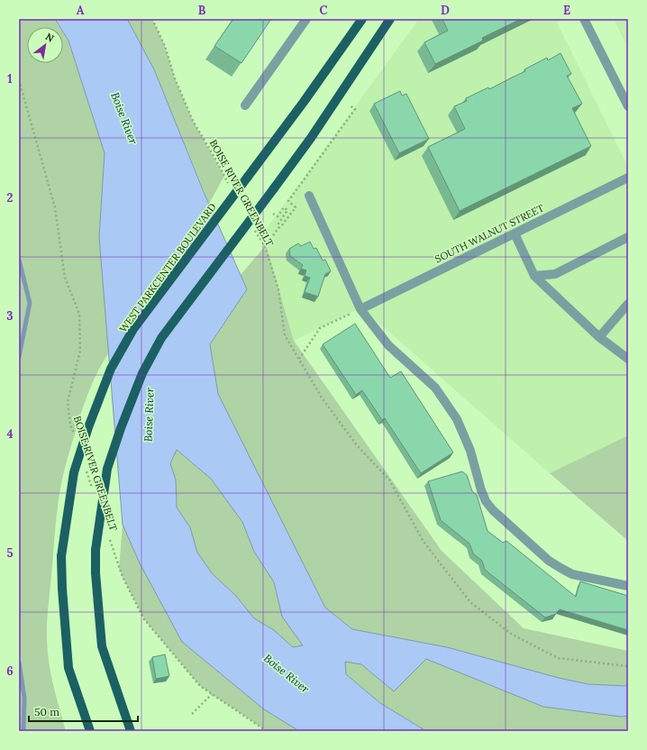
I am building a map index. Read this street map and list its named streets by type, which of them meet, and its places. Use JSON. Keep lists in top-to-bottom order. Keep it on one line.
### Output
{"streets":{"main road":["WEST PARKCENTER BOULEVARD"],"street":["SOUTH WALNUT STREET"],"path":["BOISE RIVER GREENBELT"]},"water":["Boise River"],"scale_bar":"50 m","north":"top right","grid":{"columns":["A","B","C","D","E"],"rows":["1","2","3","4","5","6"]}}
